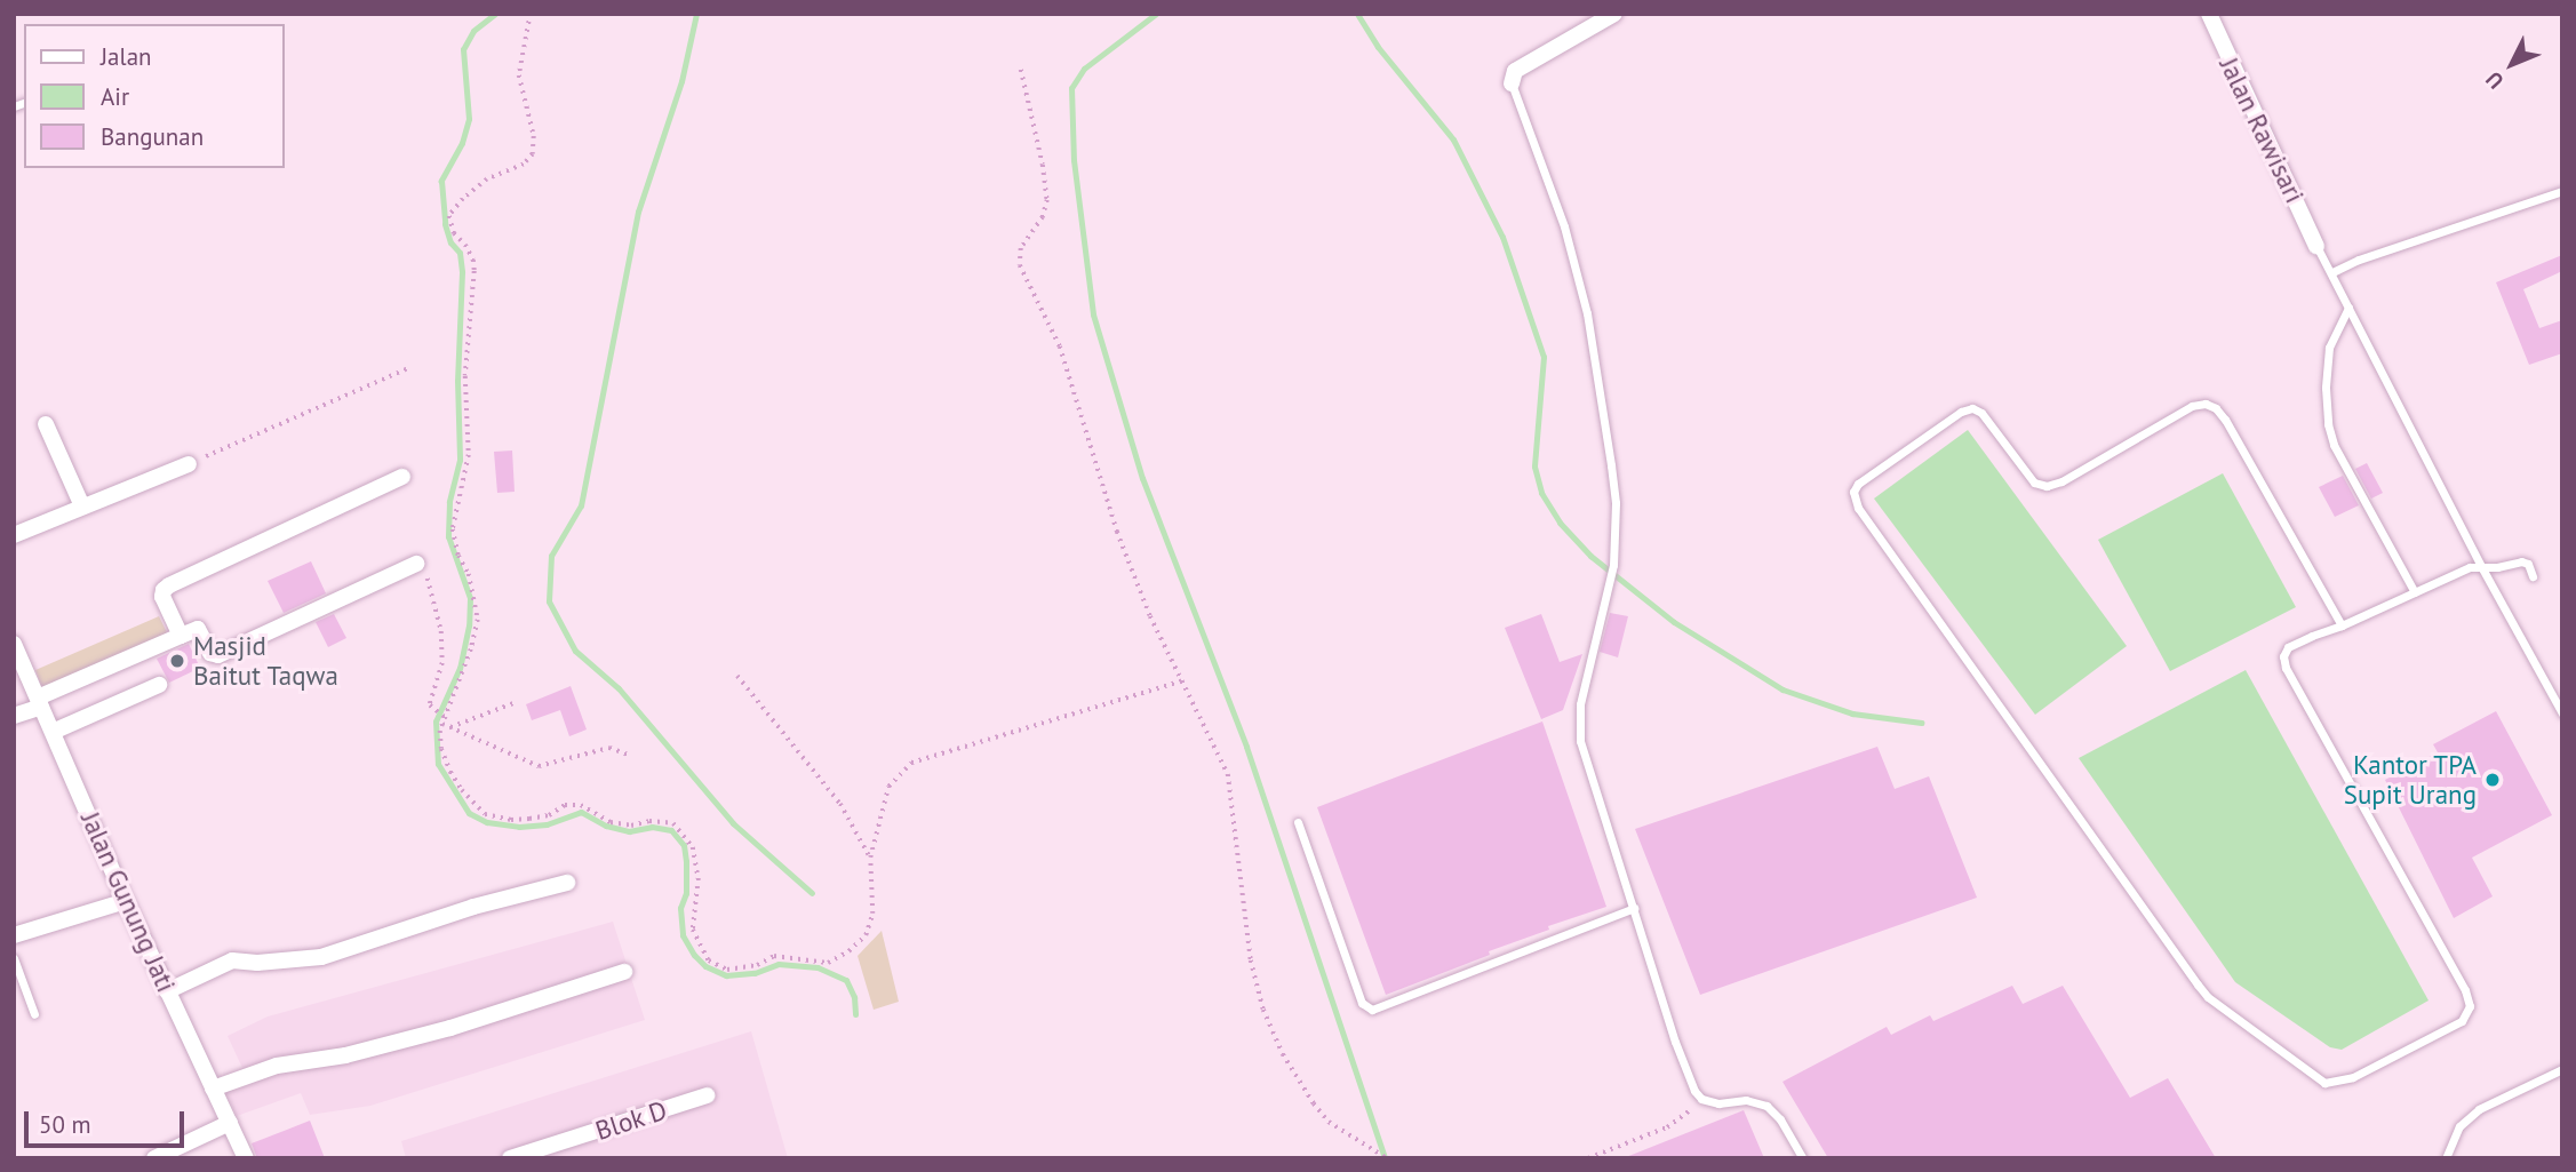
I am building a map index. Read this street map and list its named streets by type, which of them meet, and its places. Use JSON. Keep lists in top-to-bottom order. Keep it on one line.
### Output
{"streets":{"street":["Jalan Rawisari","Jalan Gunung Jati","Blok D"]},"places":["Masjid Baitut Taqwa","Kantor TPA Supit Urang"],"legend":["Jalan","Air","Bangunan"],"scale_bar":"50 m","north":"bottom left"}
